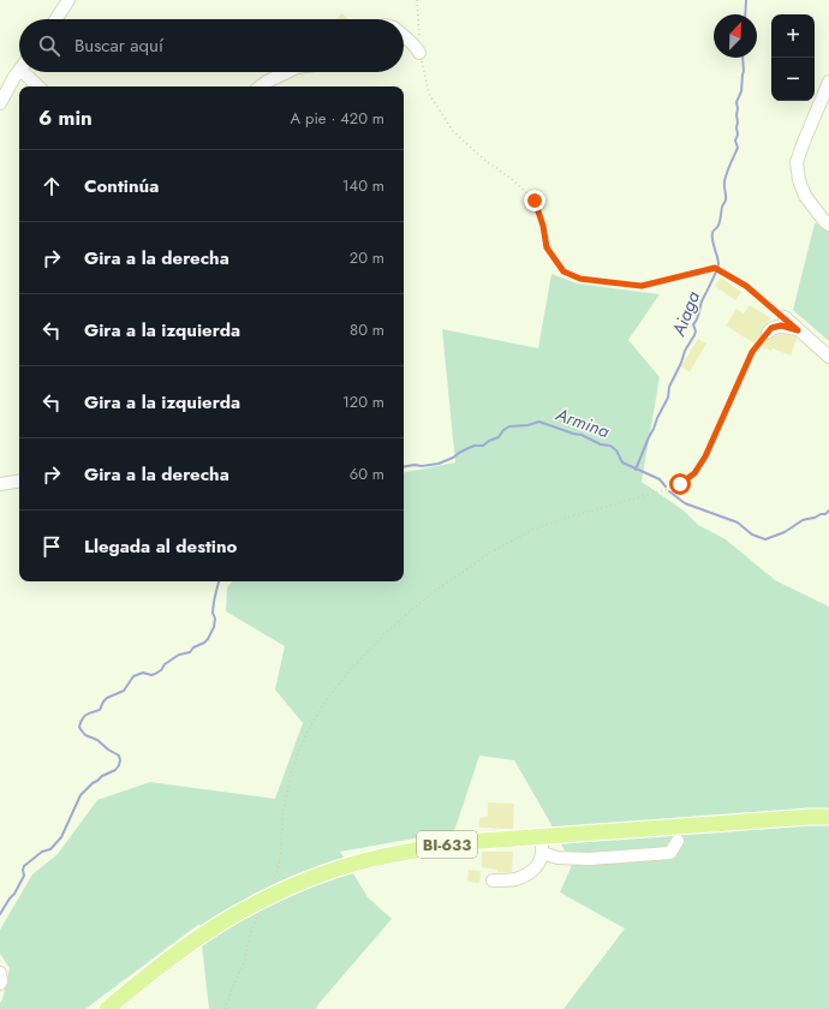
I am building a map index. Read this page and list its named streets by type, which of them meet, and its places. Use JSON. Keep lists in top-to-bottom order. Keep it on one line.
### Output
{"streets":{"main road":["BI-633"]},"water":["Aiaga","Armina"],"north":"top right","page":{"map_buttons":["+","−"],"search":"Buscar aquí","heading":["6 min","A pie · 420 m"],"list":[["Continúa","140 m"],["Gira a la derecha","20 m"],["Gira a la izquierda","80 m"],["Gira a la izquierda","120 m"],["Gira a la derecha","60 m"],"Llegada al destino"]}}
